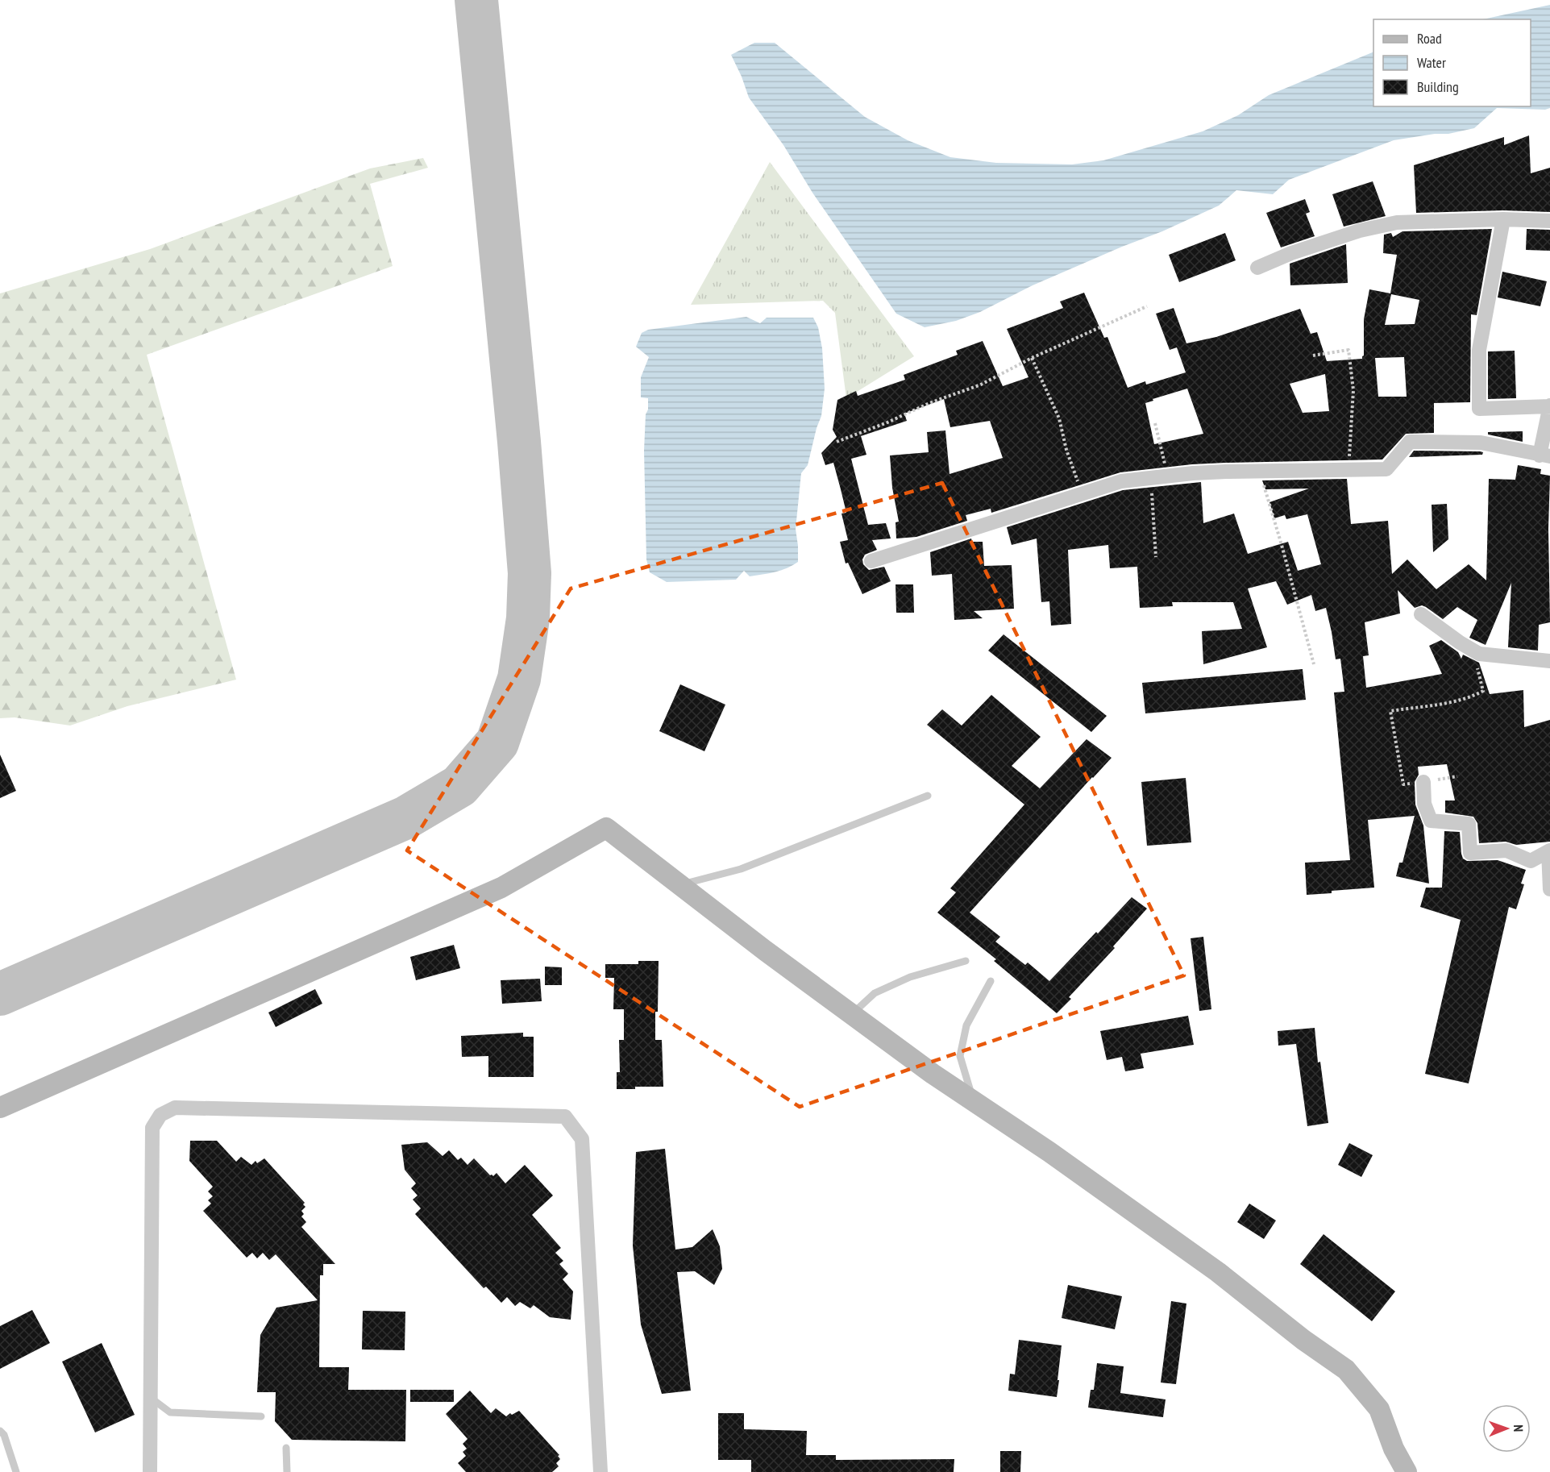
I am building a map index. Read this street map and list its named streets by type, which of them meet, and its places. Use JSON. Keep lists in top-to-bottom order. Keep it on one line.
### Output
{"legend":["Road","Water","Building"],"north":"right"}
